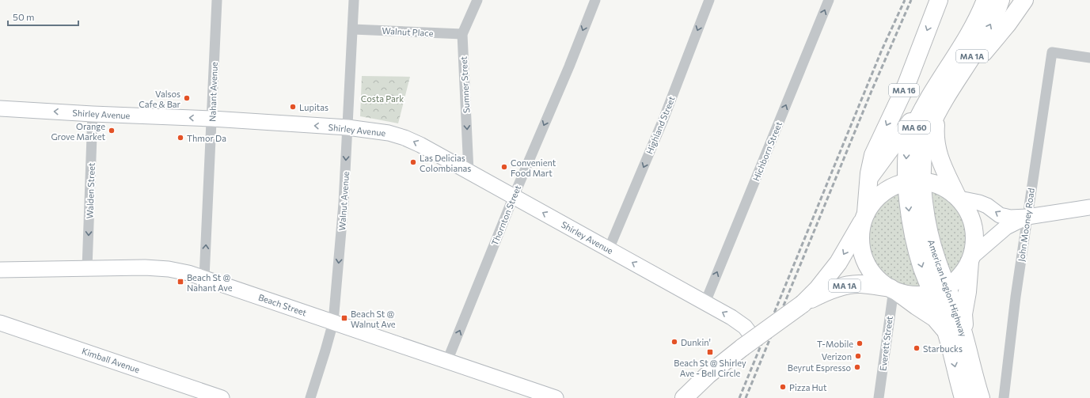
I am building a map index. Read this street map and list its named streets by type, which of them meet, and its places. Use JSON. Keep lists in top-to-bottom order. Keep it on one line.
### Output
{"streets":{"highway":["MA 1A","MA 16","MA 60","American Legion Highway"],"street":["Walnut Place","Sumner Street","Nahant Avenue","Shirley Avenue","Highland Street","Hichborn Street","Walden Street","Walnut Avenue","Thornton Street","John Mooney Road","Beach Street","Everett Street","Kimball Avenue"]},"crossings":[["Walnut Place","Sumner Street"],["Walnut Place","Walnut Avenue"],["MA 1A","MA 16"],["MA 1A","Shirley Avenue"],["MA 1A","MA 60"],["MA 1A","American Legion Highway"],["MA 1A","Everett Street"],["Sumner Street","Shirley Avenue"],["Nahant Avenue","Shirley Avenue"],["Nahant Avenue","Beach Street"],["Shirley Avenue","Highland Street"],["Shirley Avenue","Hichborn Street"],["Shirley Avenue","Walden Street"],["Shirley Avenue","Walnut Avenue"],["Shirley Avenue","Thornton Street"],["MA 60","American Legion Highway"],["Walden Street","Beach Street"],["Walnut Avenue","Beach Street"],["Thornton Street","Beach Street"]],"one_way":["Sumner Street","Nahant Avenue","Shirley Avenue","Highland Street","Hichborn Street","Walden Street","Walnut Avenue"],"parks":["Costa Park"],"places":{"other":["Valsos Cafe & Bar","Lupitas","Orange Grove Market","Thmor Da","Las Delicias Colombianas","Convenient Food Mart","Dunkin'","T-Mobile","Starbucks","Verizon","Beyrut Espresso","Pizza Hut"],"transit":["Beach St @ Nahant Ave","Beach St @ Walnut Ave","Beach St @ Shirley Ave - Bell Circle"]},"scale_bar":"50 m"}
